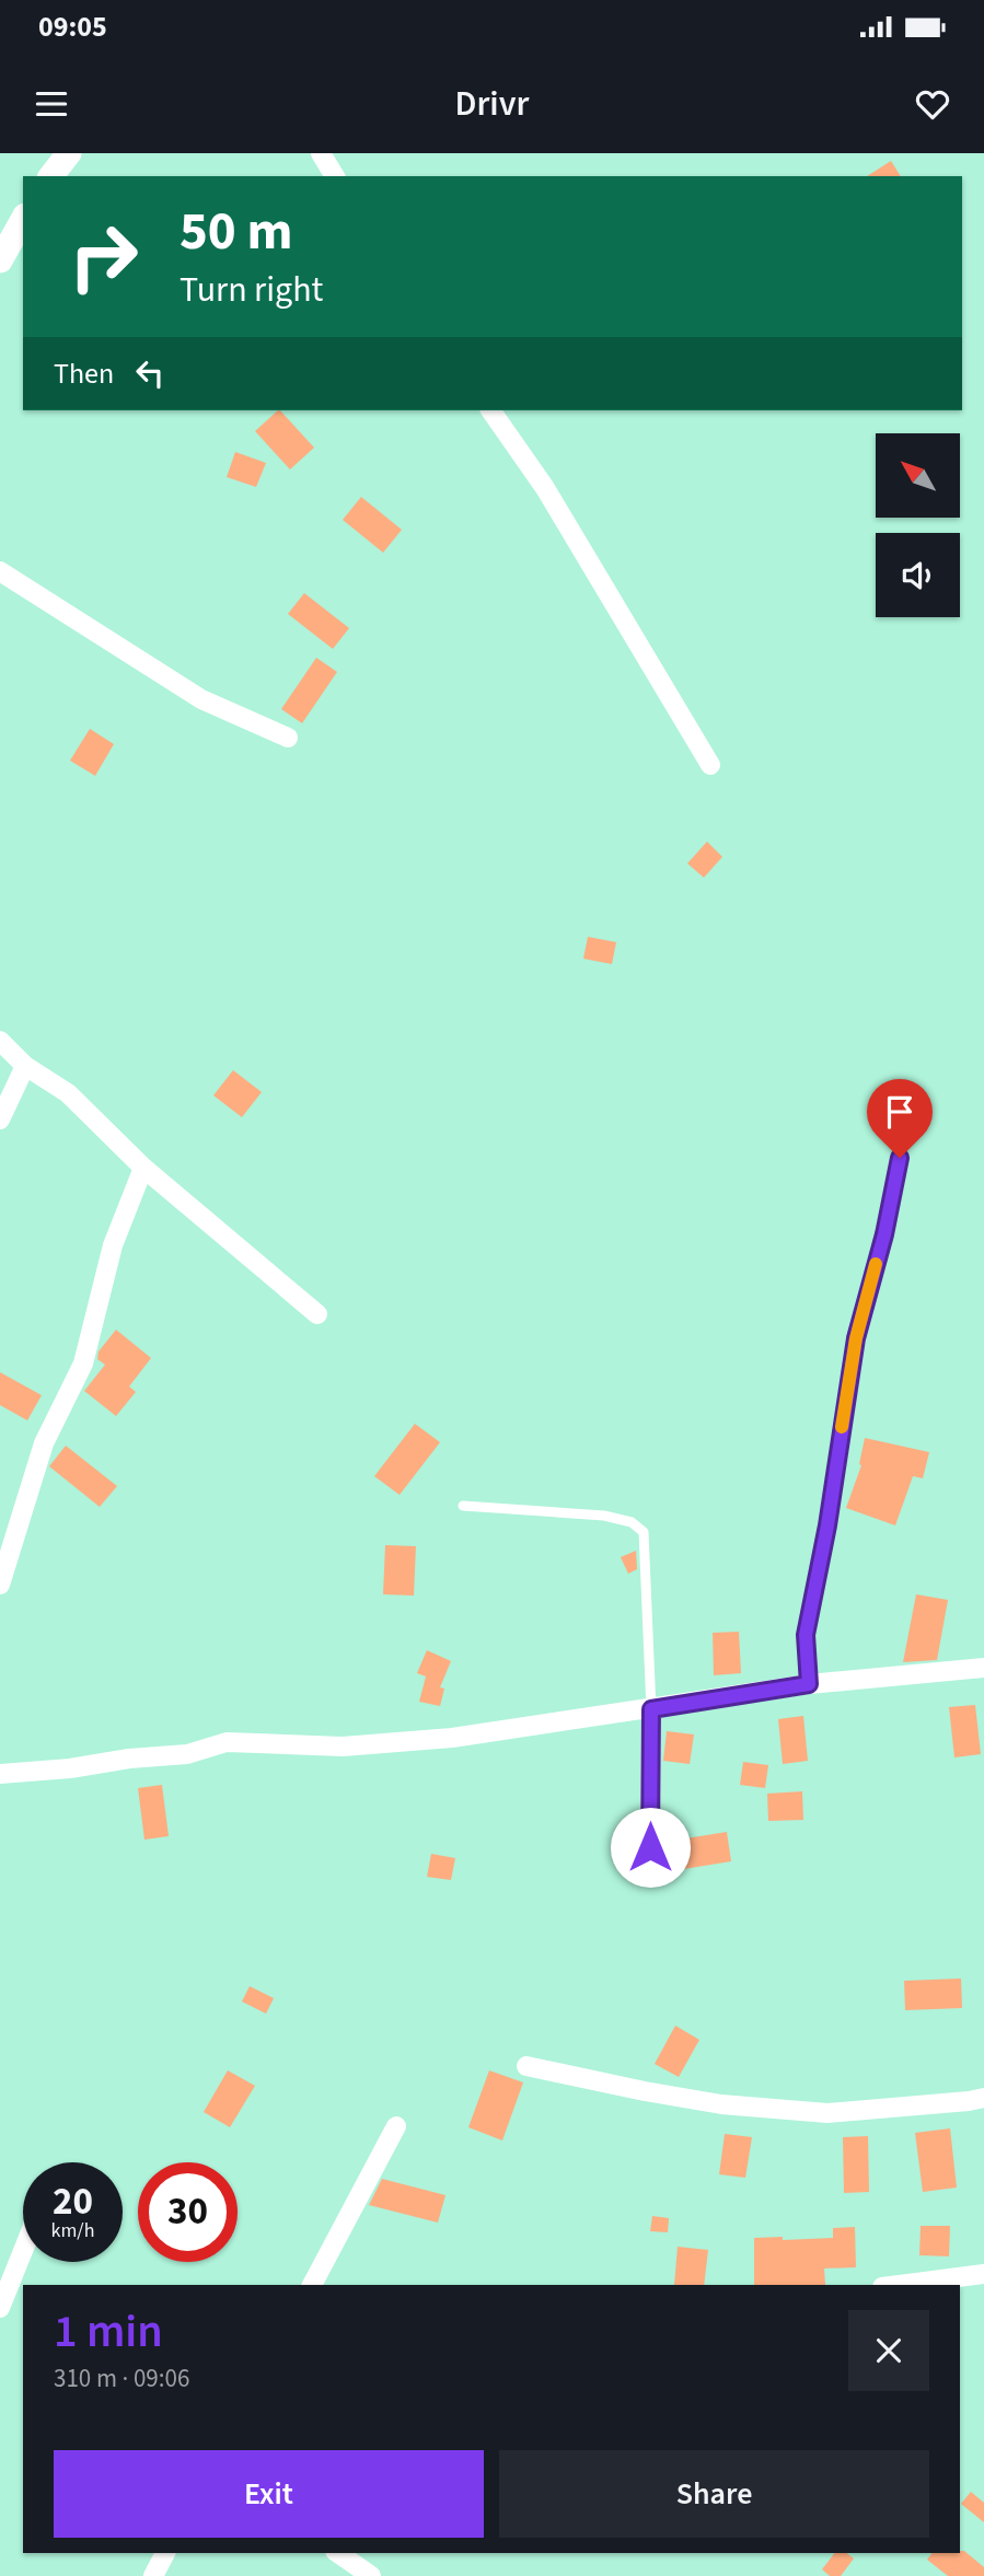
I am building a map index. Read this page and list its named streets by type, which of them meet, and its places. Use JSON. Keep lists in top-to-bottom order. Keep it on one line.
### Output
{"north":"top left","page":{"status":"09:05","header":"Drivr","turn":["50 m","Turn right"],"then":"Then","speed":"20 km/h","limit":"30","heading":["1 min","310 m · 09:06"],"buttons":["Exit","Share"]}}
